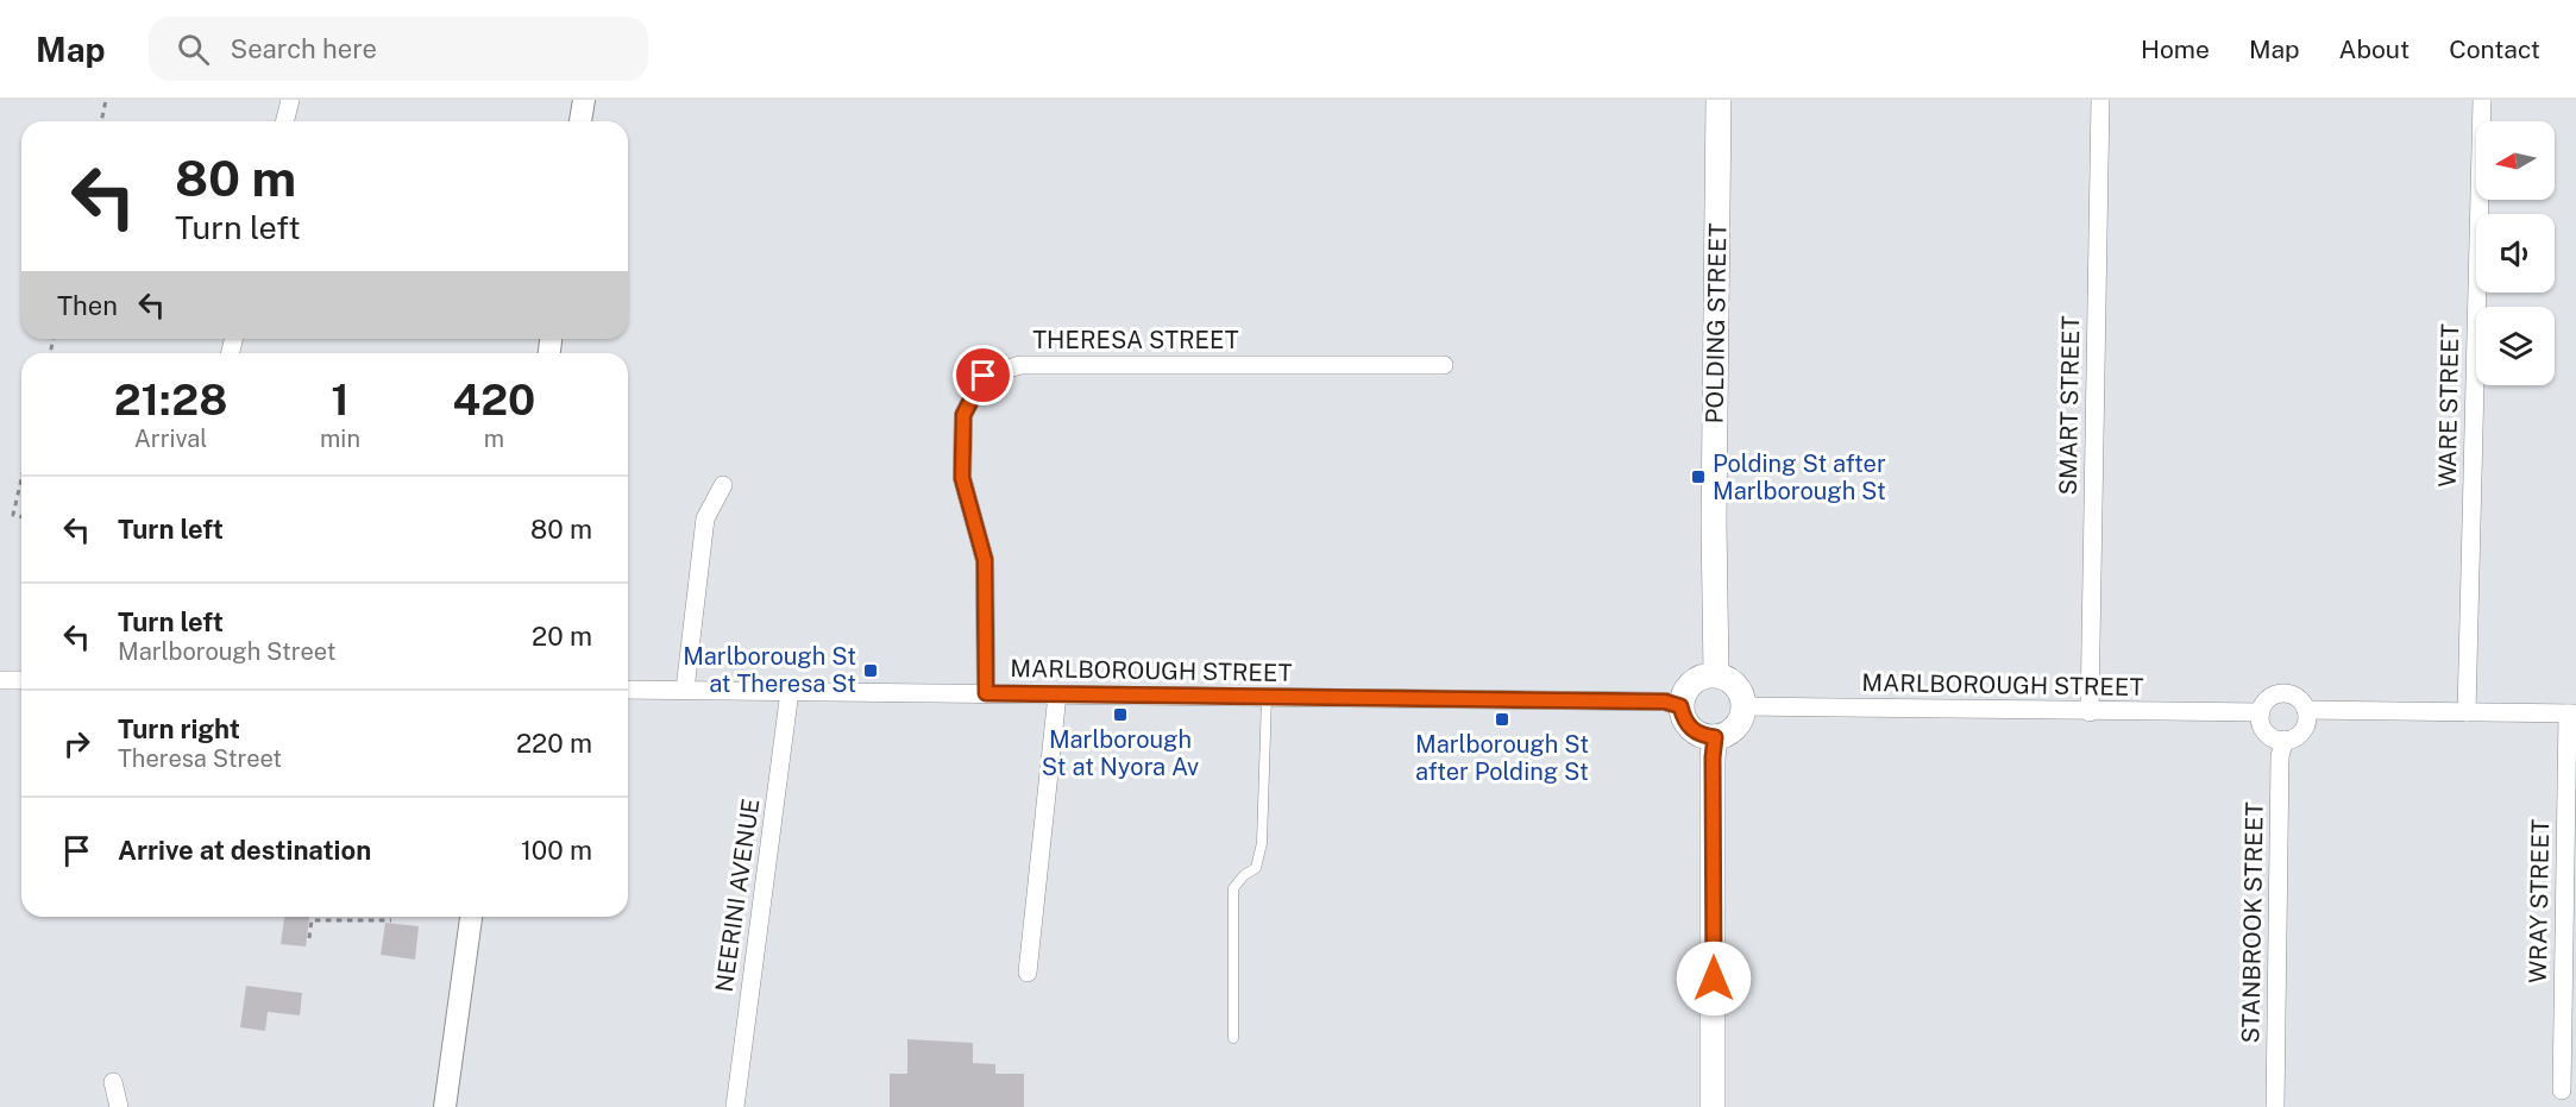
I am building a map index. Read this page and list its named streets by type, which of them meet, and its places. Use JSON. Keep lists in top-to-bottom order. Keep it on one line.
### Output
{"streets":{"main road":["POLDING STREET"],"street":["THERESA STREET","SMART STREET","WARE STREET","MARLBOROUGH STREET","NEERINI AVENUE","WRAY STREET","STANBROOK STREET"]},"crossings":[["POLDING STREET","MARLBOROUGH STREET"],["THERESA STREET","MARLBOROUGH STREET"],["SMART STREET","MARLBOROUGH STREET"],["MARLBOROUGH STREET","NEERINI AVENUE"],["MARLBOROUGH STREET","STANBROOK STREET"]],"places":{"transit":["Polding St after Marlborough St","Marlborough St at Theresa St","Marlborough St at Nyora Av","Marlborough St after Polding St"]},"north":"left","page":{"header":"Map","search":"Search here","nav":["Home","Map","About","Contact"],"turn":["80 m","Turn left"],"then":"Then","eta":["21:28","Arrival","1","min","420","m"],"list":[{"name":"Turn left","value":"80 m"},{"name":"Turn left","note":"Marlborough Street","value":"20 m"},{"name":"Turn right","note":"Theresa Street","value":"220 m"},{"name":"Arrive at destination","value":"100 m"}]}}
